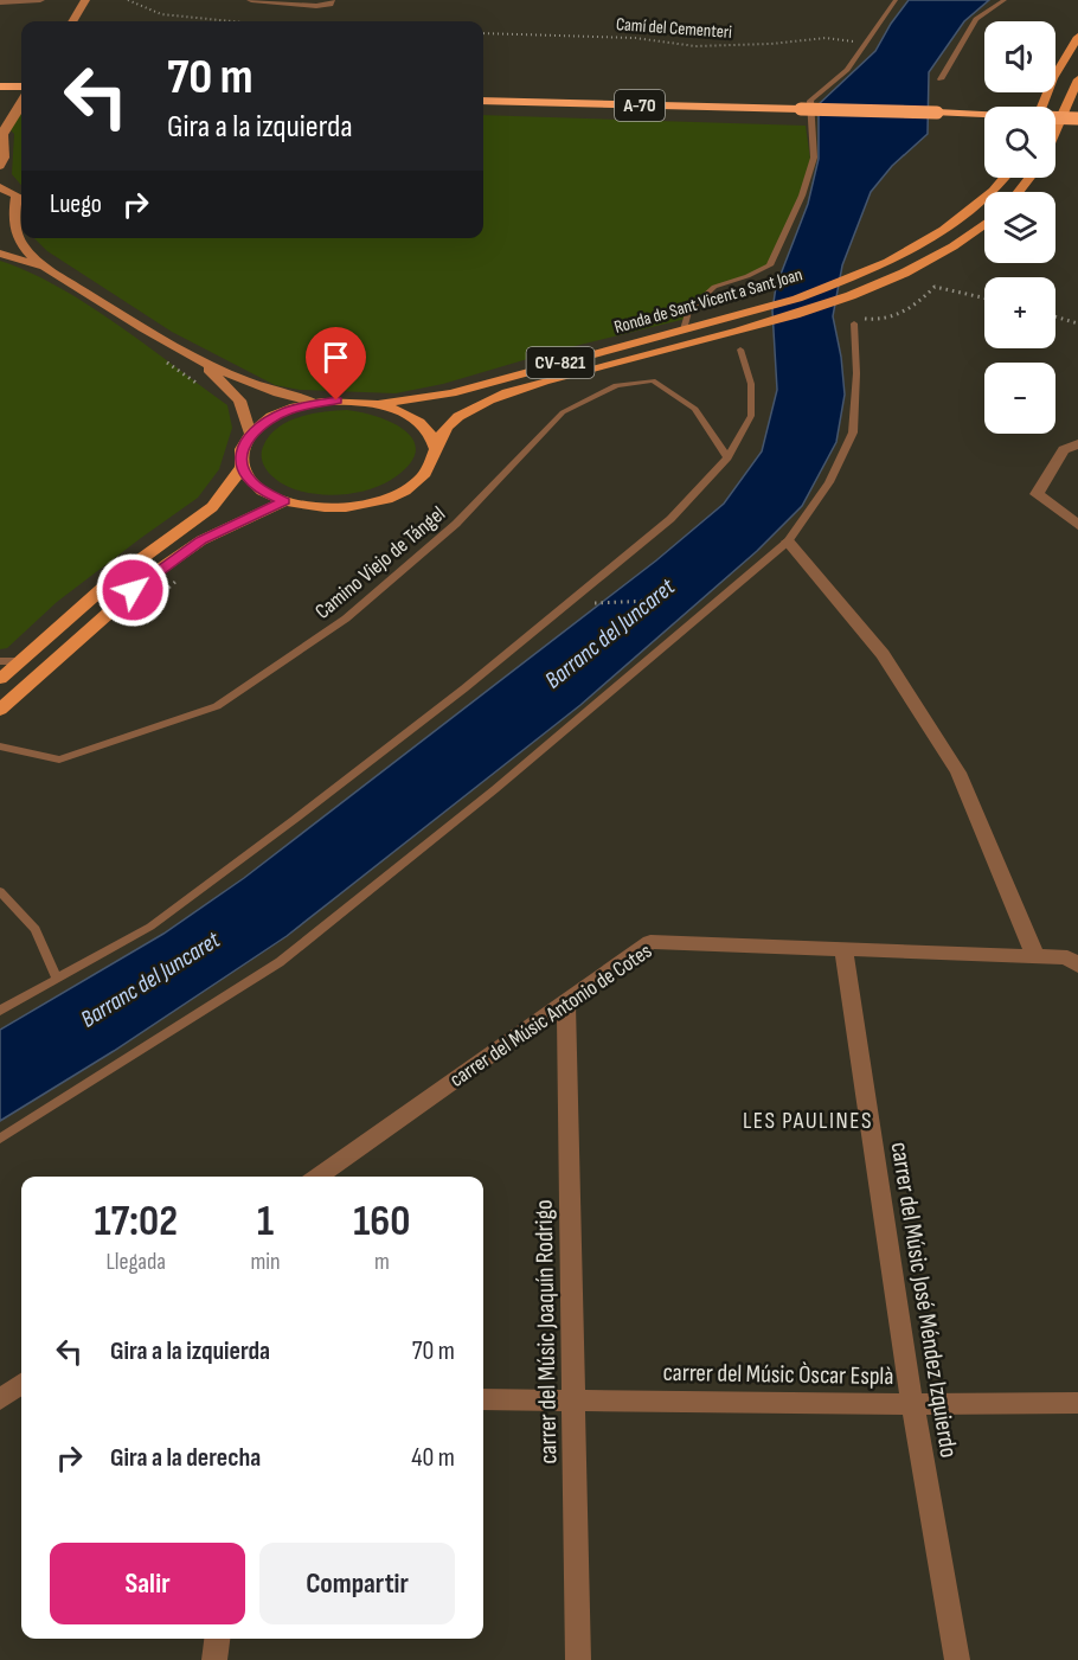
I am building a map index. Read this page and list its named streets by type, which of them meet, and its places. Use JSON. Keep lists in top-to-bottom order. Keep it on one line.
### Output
{"streets":{"highway":["A-70"],"main road":["Ronda de Sant Vicent a Sant Joan","CV-821"],"street":["carrer del Músic Antonio de Cotes","carrer del Músic José Méndez Izquierdo","carrer del Músic Joaquín Rodrigo","carrer del Músic Òscar Esplà"],"lane":["Camino Viejo de Tángel"],"path":["Camí del Cementeri"]},"crossings":[["Ronda de Sant Vicent a Sant Joan","CV-821"],["carrer del Músic Antonio de Cotes","carrer del Músic José Méndez Izquierdo"],["carrer del Músic Antonio de Cotes","carrer del Músic Joaquín Rodrigo"],["carrer del Músic José Méndez Izquierdo","carrer del Músic Òscar Esplà"],["carrer del Músic Joaquín Rodrigo","carrer del Músic Òscar Esplà"]],"districts":["LES PAULINES"],"water":["Barranc del Juncaret"],"page":{"map_buttons":["+","−"],"turn":["70 m","Gira a la izquierda"],"then":"Luego","eta":["17:02","Llegada","1","min","160","m"],"list":[{"name":"Gira a la izquierda","value":"70 m"},{"name":"Gira a la derecha","value":"40 m"}],"buttons":["Salir","Compartir"]}}
